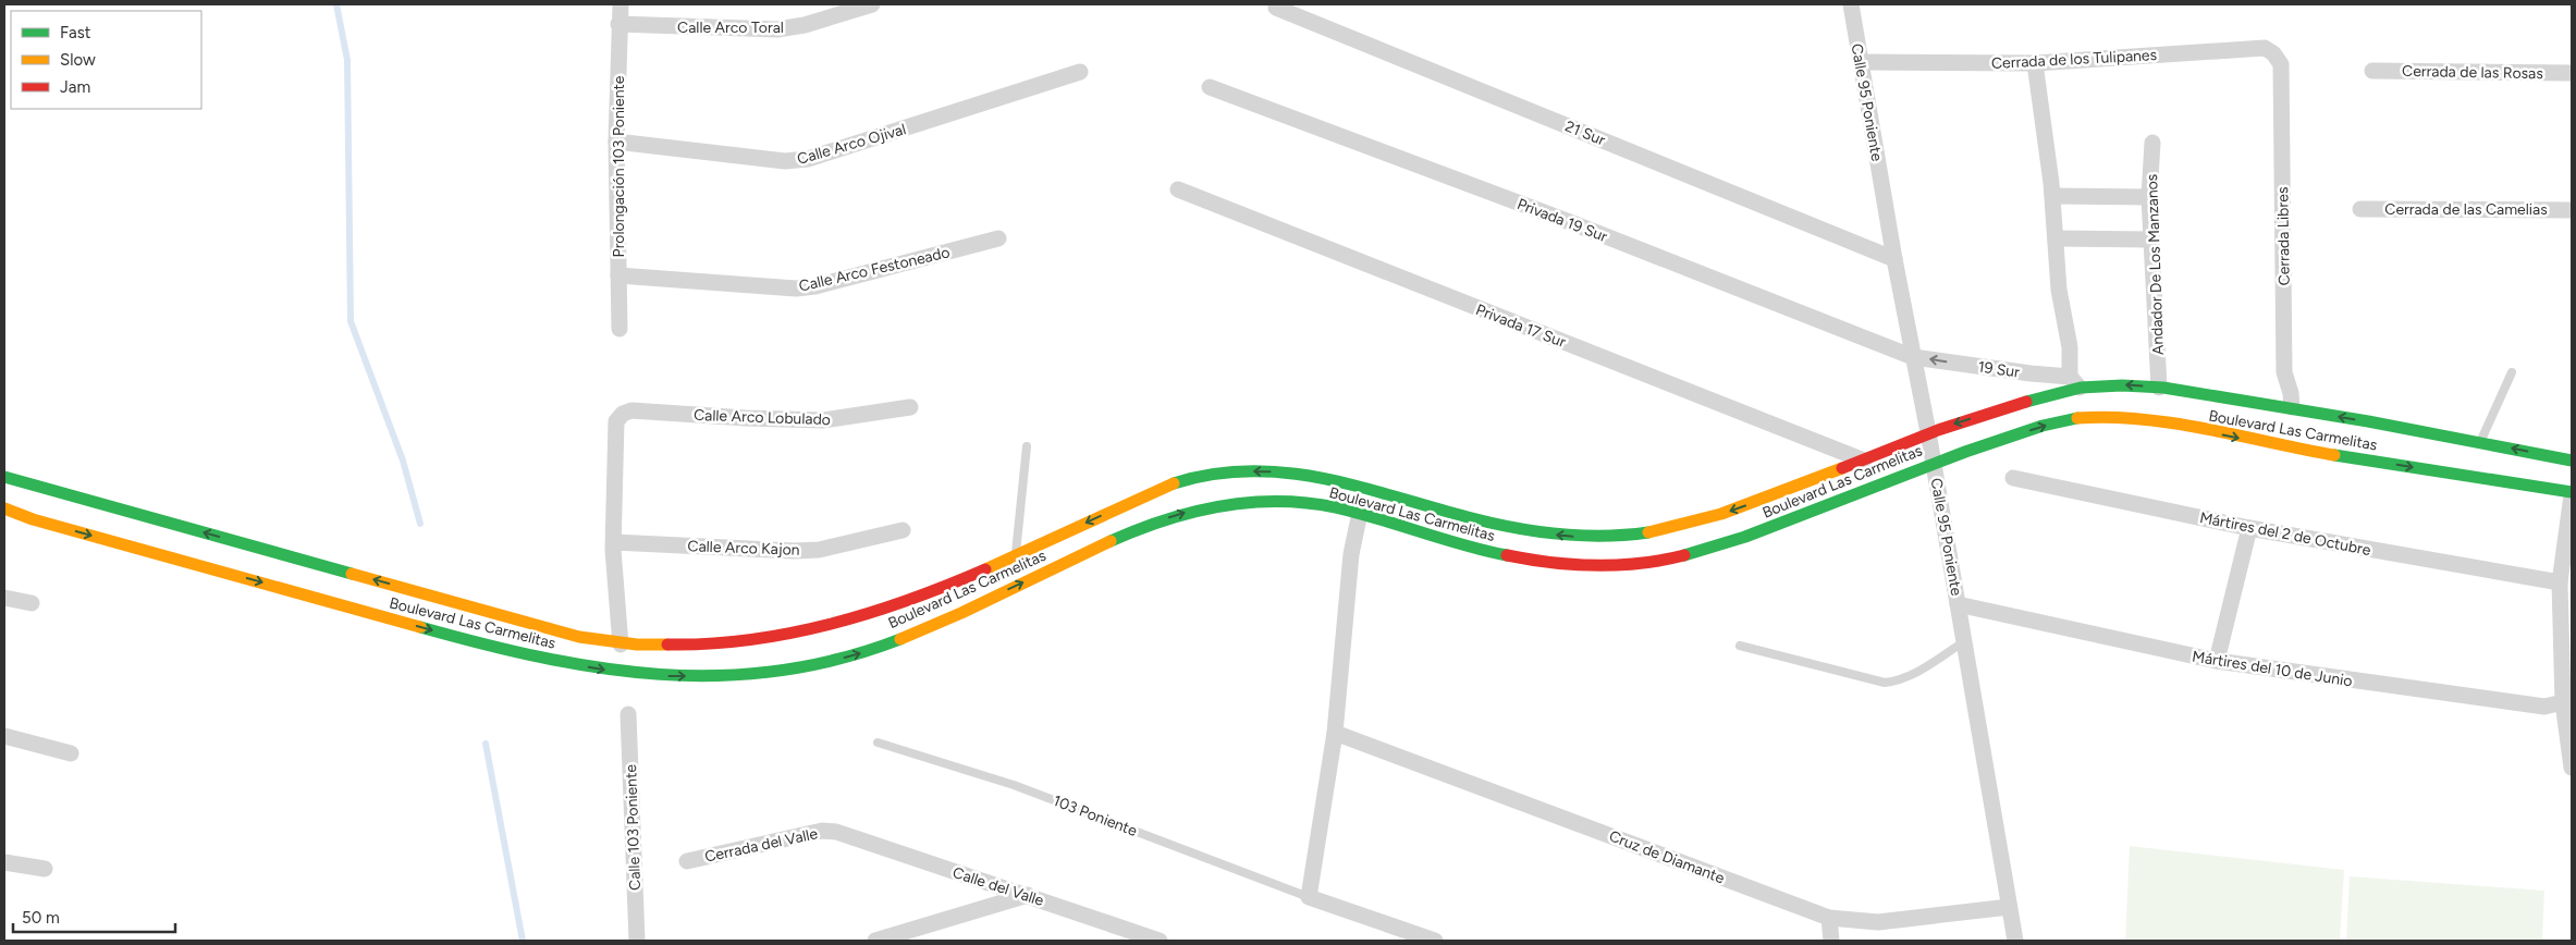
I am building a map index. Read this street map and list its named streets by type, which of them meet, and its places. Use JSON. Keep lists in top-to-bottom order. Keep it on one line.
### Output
{"streets":{"main road":["Boulevard Las Carmelitas"],"street":["Calle Arco Toral","Cerrada de los Tulipanes","Cerrada de las Rosas","Calle 95 Poniente","21 Sur","Calle Arco Ojival","Prolongación 103 Poniente","Cerrada de las Camelias","Privada 19 Sur","Cerrada Libres","Andador De Los Manzanos","Calle Arco Festoneado","Privada 17 Sur","19 Sur","Calle Arco Lobulado","Mártires del 2 de Octubre","Calle Arco Kajon","Mártires del 10 de Junio","Calle 103 Poniente","Cerrada del Valle","Cruz de Diamante","Calle del Valle"],"lane":["103 Poniente"]},"crossings":[["Calle Arco Toral","Prolongación 103 Poniente"],["Cerrada de los Tulipanes","Calle 95 Poniente"],["Cerrada de los Tulipanes","Cerrada Libres"],["Calle 95 Poniente","21 Sur"],["Calle 95 Poniente","Privada 19 Sur"],["Calle 95 Poniente","19 Sur"],["Calle 95 Poniente","Boulevard Las Carmelitas"],["Calle 95 Poniente","Mártires del 10 de Junio"],["Calle 95 Poniente","Cruz de Diamante"],["Calle Arco Ojival","Prolongación 103 Poniente"],["Prolongación 103 Poniente","Calle Arco Festoneado"],["Privada 19 Sur","19 Sur"],["Cerrada Libres","Boulevard Las Carmelitas"],["Andador De Los Manzanos","Boulevard Las Carmelitas"],["Privada 17 Sur","Boulevard Las Carmelitas"],["19 Sur","Boulevard Las Carmelitas"],["Calle Arco Lobulado","Calle Arco Kajon"],["Cerrada del Valle","Calle del Valle"]],"one_way":["19 Sur"],"legend":["Fast","Slow","Jam"],"scale_bar":"50 m"}
